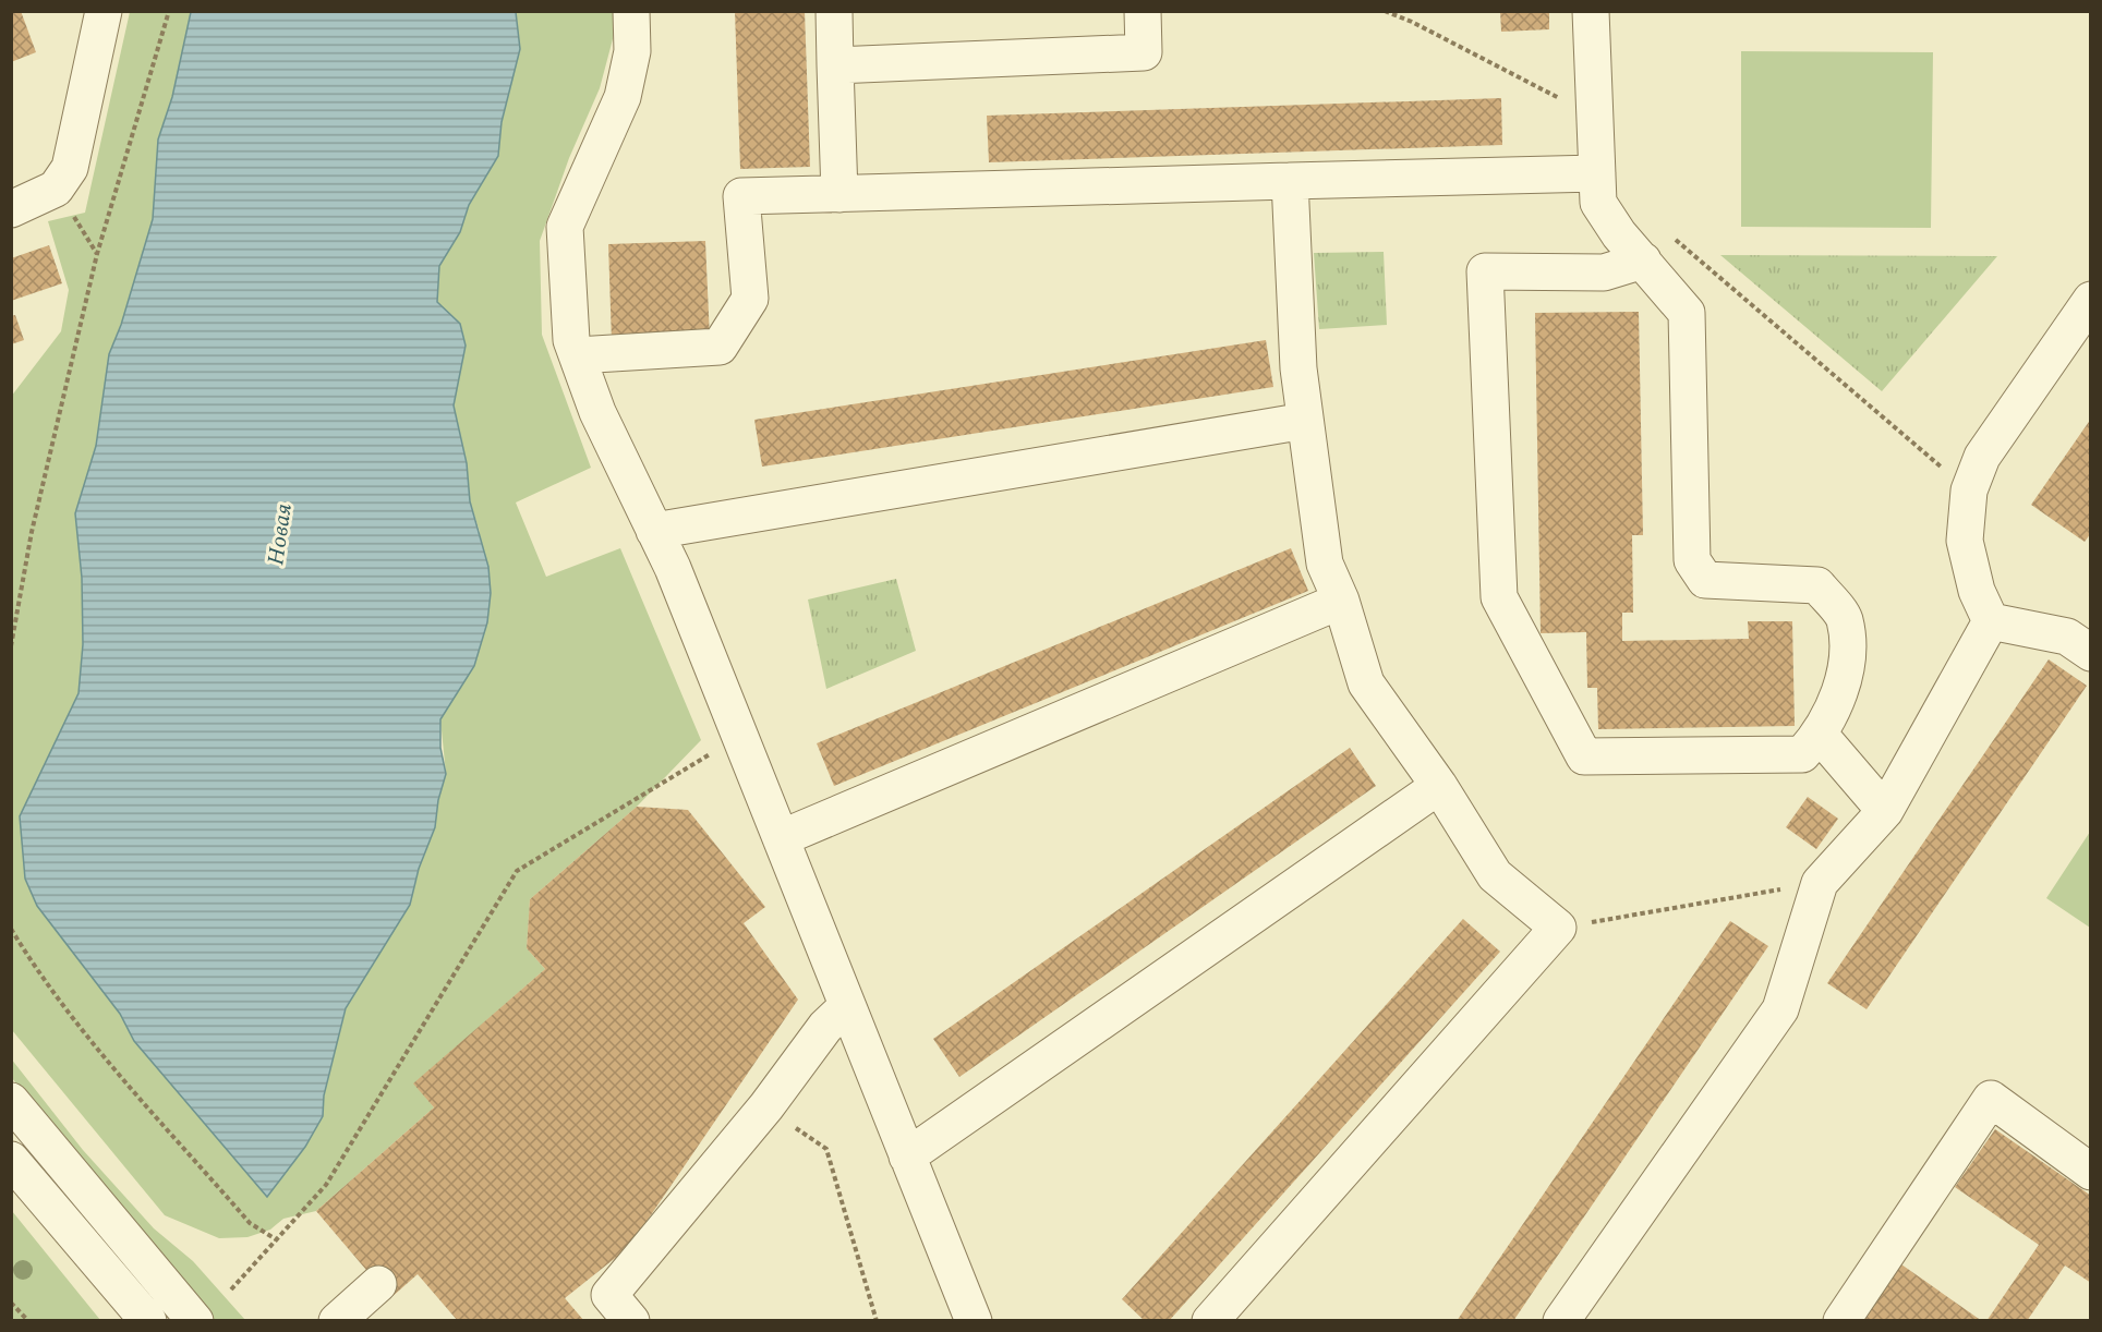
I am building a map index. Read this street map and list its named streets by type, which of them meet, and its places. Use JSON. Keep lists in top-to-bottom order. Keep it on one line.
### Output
{"water":["Новая"]}
